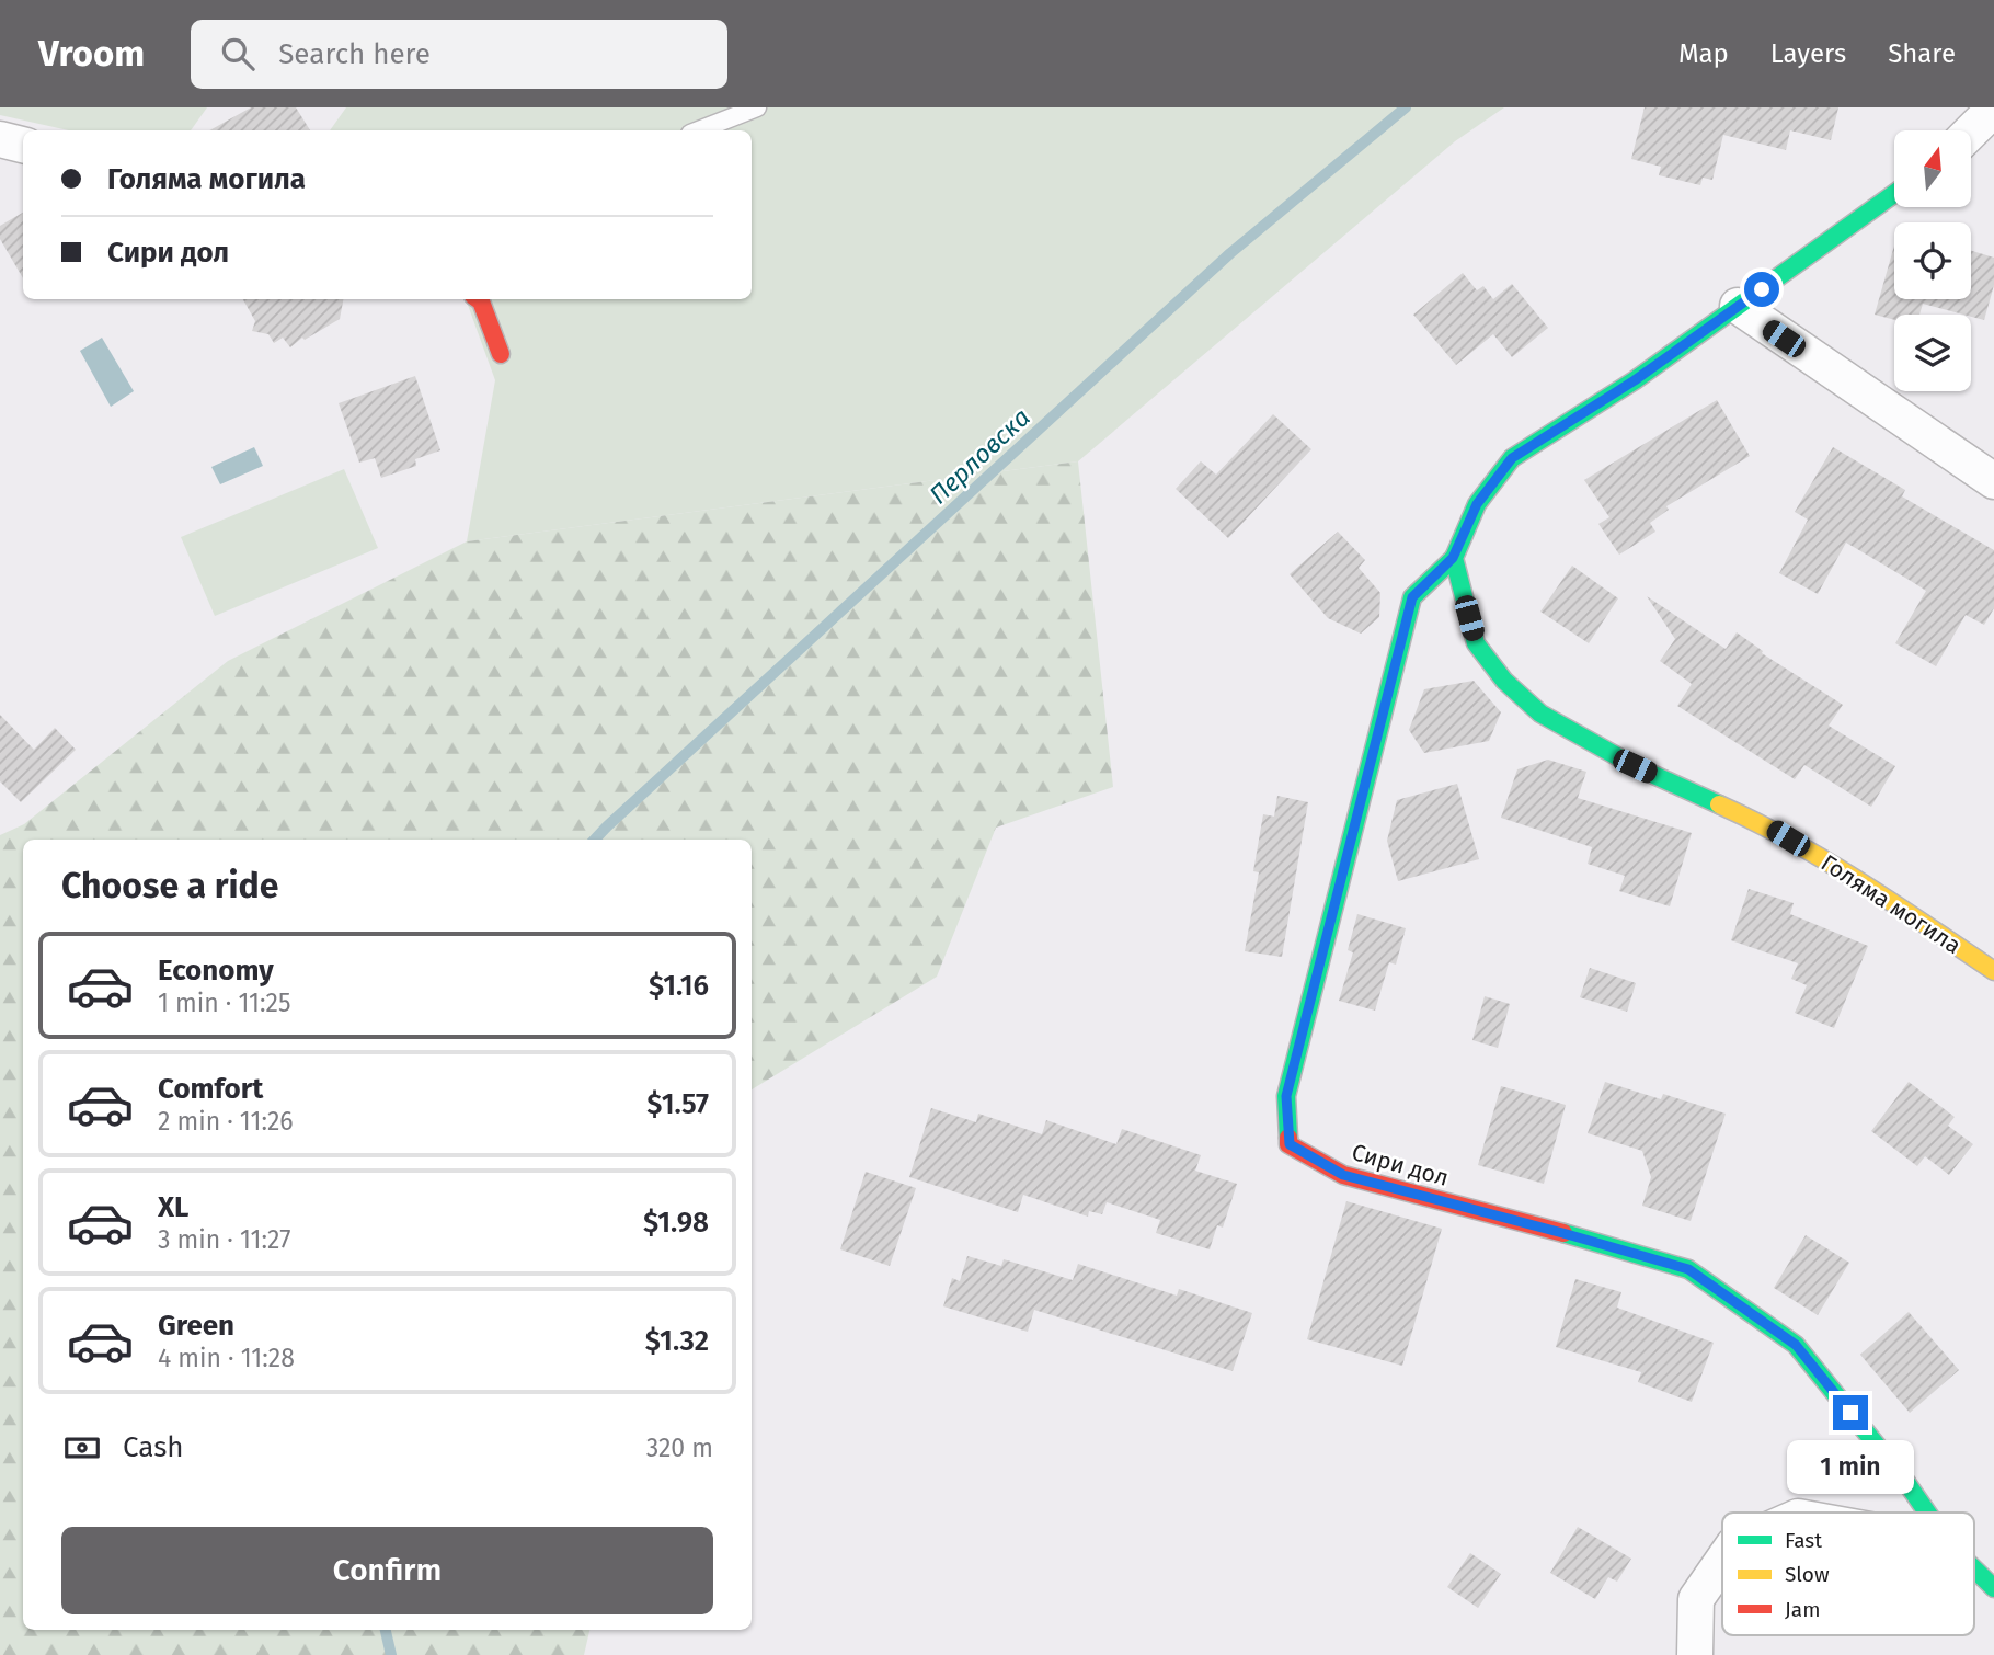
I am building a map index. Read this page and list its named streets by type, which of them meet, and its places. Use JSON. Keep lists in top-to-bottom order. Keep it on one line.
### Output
{"streets":{"street":["Голяма могила","Сири дол"]},"crossings":[["Голяма могила","Сири дол"]],"water":["Перловска"],"legend":["Fast","Slow","Jam"],"north":"top","page":{"header":"Vroom","search":"Search here","nav":["Map","Layers","Share"],"banner":["Голяма могила","Сири дол"],"heading":"Choose a ride","list":[{"name":"Economy","note":"1 min · 11:25","value":"$1.16"},{"name":"Comfort","note":"2 min · 11:26","value":"$1.57"},{"name":"XL","note":"3 min · 11:27","value":"$1.98"},{"name":"Green","note":"4 min · 11:28","value":"$1.32"}],"pay":["Cash","320 m"],"bubble":"1 min","buttons":"Confirm"}}
